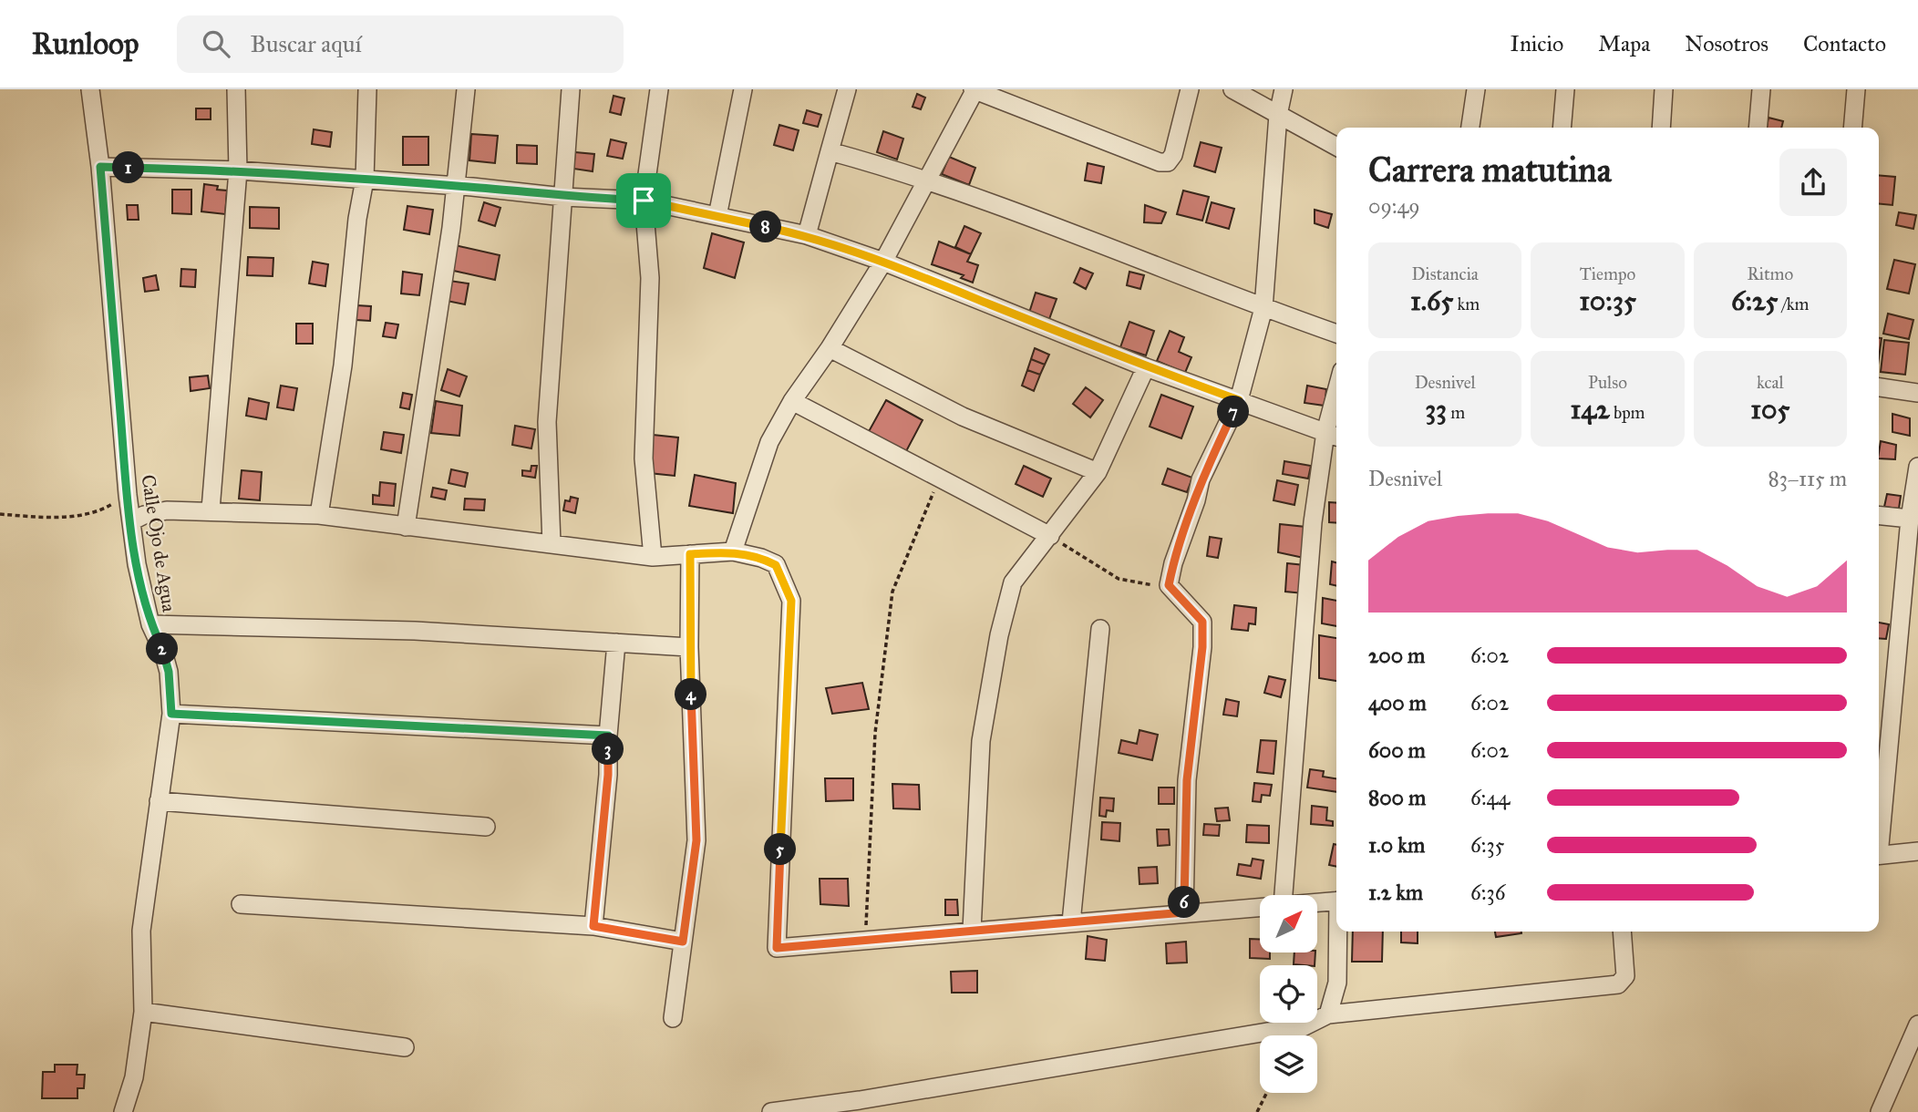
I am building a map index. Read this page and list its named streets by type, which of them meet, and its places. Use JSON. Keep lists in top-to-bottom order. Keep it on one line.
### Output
{"streets":{"street":["Calle Ojo de Agua"]},"north":"top right","page":{"header":"Runloop","search":"Buscar aquí","nav":["Inicio","Mapa","Nosotros","Contacto"],"heading":["Carrera matutina","09:49"],"pins":["1","8","7","2","4","3","5","6"],"stats":[["Distancia","1.65 km"],["Tiempo","10:35"],["Ritmo","6:25 /km"],["Desnivel","33 m"],["Pulso","142 bpm"],["kcal","105"]],"chart":["Desnivel","83–115 m"],"list":[{"name":"200 m","note":"6:02"},{"name":"400 m","note":"6:02"},{"name":"600 m","note":"6:02"},{"name":"800 m","note":"6:44"},{"name":"1.0 km","note":"6:35"},{"name":"1.2 km","note":"6:36"}]}}
